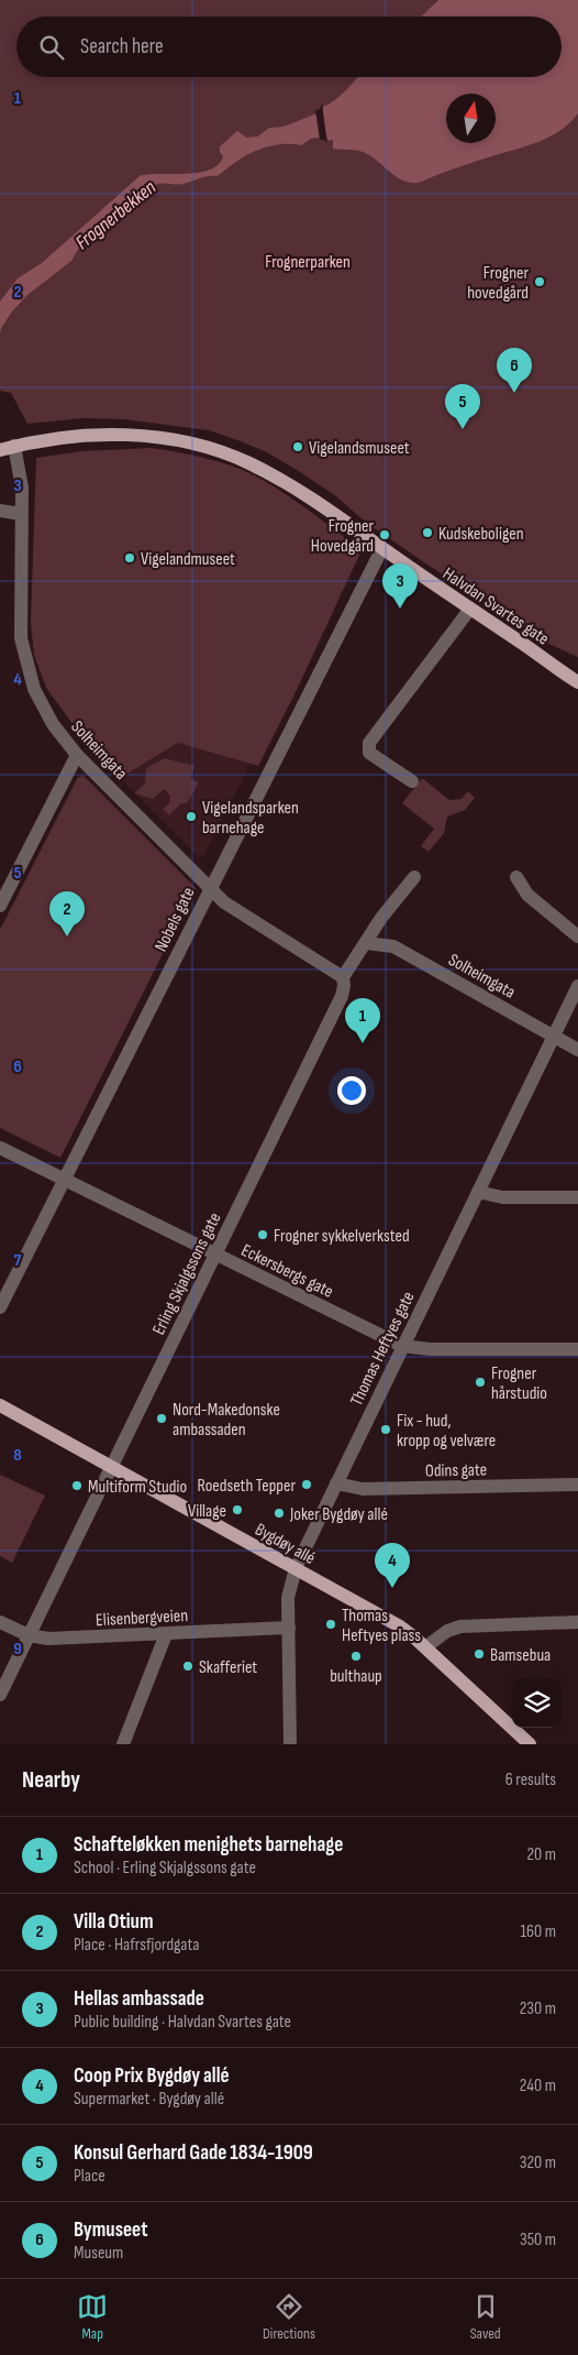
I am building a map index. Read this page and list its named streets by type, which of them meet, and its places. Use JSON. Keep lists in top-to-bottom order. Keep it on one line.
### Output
{"streets":{"main road":["Halvdan Svartes gate","Bygdøy allé"],"street":["Solheimgata","Nobels gate","Eckersbergs gate","Erling Skjalgssons gate","Thomas Heftyes gate","Odins gate","Elisenbergveien"]},"crossings":[["Halvdan Svartes gate","Solheimgata"],["Halvdan Svartes gate","Nobels gate"],["Solheimgata","Nobels gate"],["Solheimgata","Erling Skjalgssons gate"],["Solheimgata","Thomas Heftyes gate"],["Nobels gate","Eckersbergs gate"],["Eckersbergs gate","Erling Skjalgssons gate"],["Eckersbergs gate","Thomas Heftyes gate"],["Erling Skjalgssons gate","Bygdøy allé"],["Erling Skjalgssons gate","Elisenbergveien"],["Thomas Heftyes gate","Odins gate"],["Thomas Heftyes gate","Bygdøy allé"],["Thomas Heftyes gate","Elisenbergveien"]],"water":["Frognerbekken"],"parks":["Frognerparken"],"places":["Frogner hovedgård","Vigelandsmuseet","Kudskeboligen","Frogner Hovedgård","Vigelandmuseet","Vigelandsparken barnehage","Frogner sykkelverksted","Frogner hårstudio","Nord-Makedonske ambassaden","Fix - hud, kropp og velvære","Roedseth Tepper","Multiform Studio","Village","Joker Bygdøy allé","Thomas Heftyes plass","Bamsebua","bulthaup","Skafferiet"],"north":"top","page":{"search":"Search here","pins":["6","5","3","2","1","4"],"heading":["Nearby","6 results"],"list":[{"mark":"1","name":"Schafteløkken menighets barnehage","note":"School · Erling Skjalgssons gate","value":"20 m"},{"mark":"2","name":"Villa Otium","note":"Place · Hafrsfjordgata","value":"160 m"},{"mark":"3","name":"Hellas ambassade","note":"Public building · Halvdan Svartes gate","value":"230 m"},{"mark":"4","name":"Coop Prix Bygdøy allé","note":"Supermarket · Bygdøy allé","value":"240 m"},{"mark":"5","name":"Konsul Gerhard Gade 1834-1909","note":"Place","value":"320 m"},{"mark":"6","name":"Bymuseet","note":"Museum","value":"350 m"}],"nav":["Map","Directions","Saved"]},"grid":{"rows":["1","2","3","4","5","6","7","8","9"]}}
